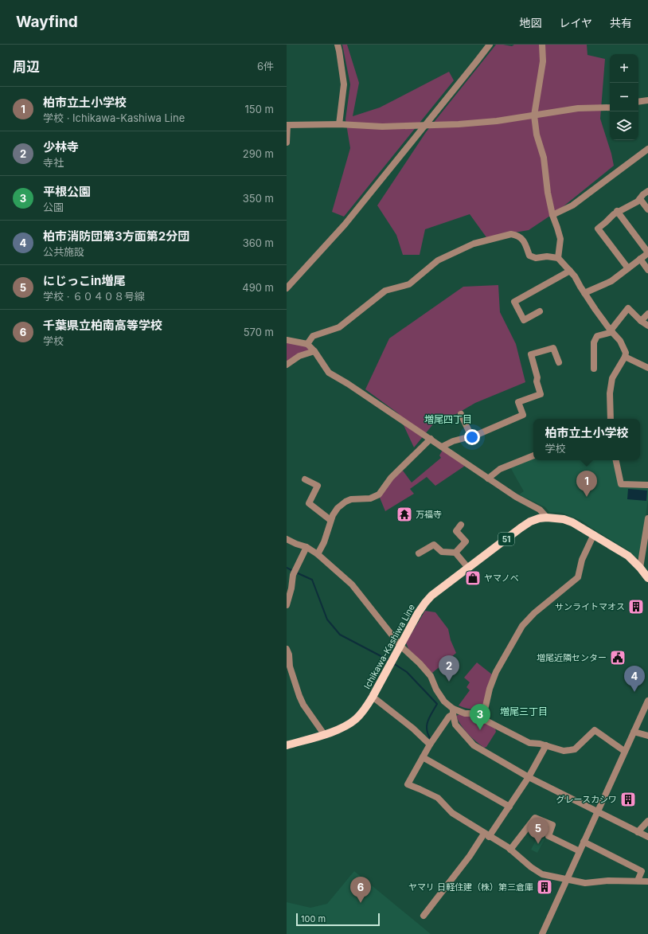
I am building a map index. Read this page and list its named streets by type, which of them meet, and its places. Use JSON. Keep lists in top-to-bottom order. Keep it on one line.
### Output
{"streets":{"main road":["51","Ichikawa-Kashiwa Line"]},"districts":["増尾四丁目","増尾三丁目"],"places":{"temple":["万福寺"],"shop":["ヤマノベ"],"building":["サンライトマオス","グレースカシワ","ヤマリ 日軽住建（株）第三倉庫"],"public building":["増尾近隣センター"]},"scale_bar":"100 m","page":{"header":"Wayfind","nav":["地図","レイヤ","共有"],"heading":["周辺","6件"],"map_buttons":["+","−"],"list":[{"mark":"1","name":"柏市立土小学校","note":"学校 · Ichikawa-Kashiwa Line","value":"150 m"},{"mark":"2","name":"少林寺","note":"寺社","value":"290 m"},{"mark":"3","name":"平根公園","note":"公園","value":"350 m"},{"mark":"4","name":"柏市消防団第3方面第2分団","note":"公共施設","value":"360 m"},{"mark":"5","name":"にじっこin増尾","note":"学校 · ６０４０８号線","value":"490 m"},{"mark":"6","name":"千葉県立柏南高等学校","note":"学校","value":"570 m"}],"popup":["柏市立土小学校","学校"],"pins":["1","2","4","3","5","6"],"scale":"100 m"}}
